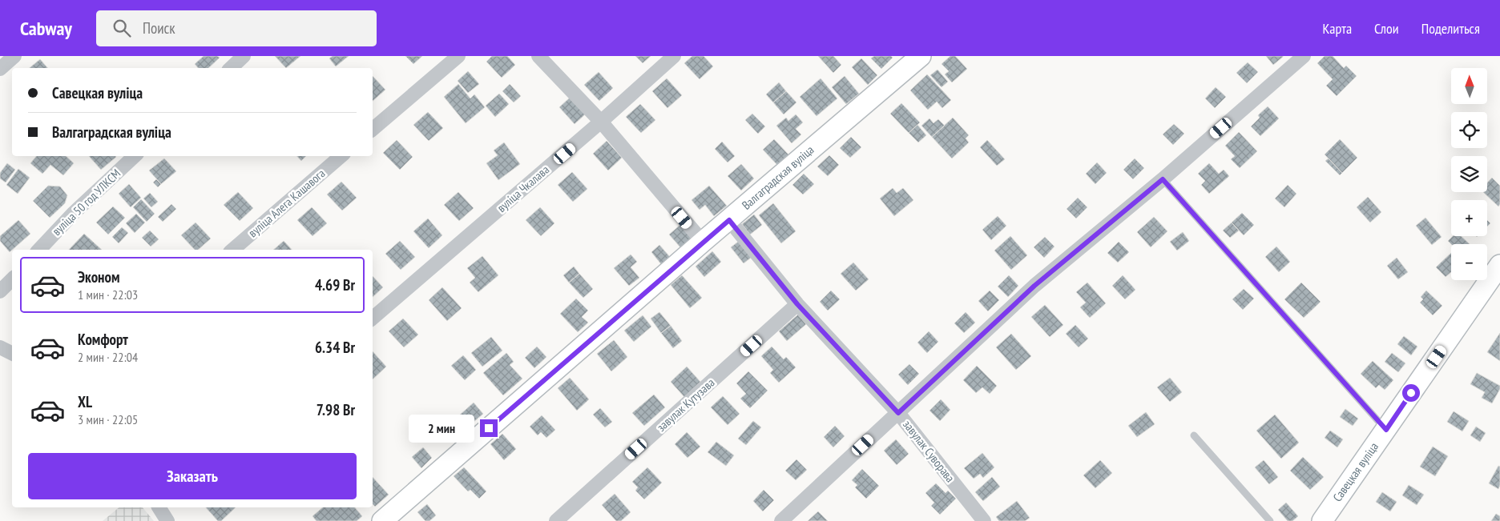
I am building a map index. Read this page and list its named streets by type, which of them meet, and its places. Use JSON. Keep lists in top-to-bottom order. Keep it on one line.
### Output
{"streets":{"street":["Валгаградская вуліца","вуліца Чкалава","вуліца 50 год УЛКСМ","вуліца Алега Кашавога","завулак Кутузава","завулак Суворава","Савецкая вуліца"]},"crossings":[["Валгаградская вуліца","завулак Суворава"],["завулак Кутузава","завулак Суворава"]],"north":"top","page":{"header":"Cabway","search":"Поиск","nav":["Карта","Слои","Поделиться"],"map_buttons":["+","−"],"banner":["Савецкая вуліца","Валгаградская вуліца"],"list":[{"name":"Эконом","note":"1 мин · 22:03","value":"4.69 Br"},{"name":"Комфорт","note":"2 мин · 22:04","value":"6.34 Br"},{"name":"XL","note":"3 мин · 22:05","value":"7.98 Br"}],"bubble":"2 мин","buttons":"Заказать"}}
